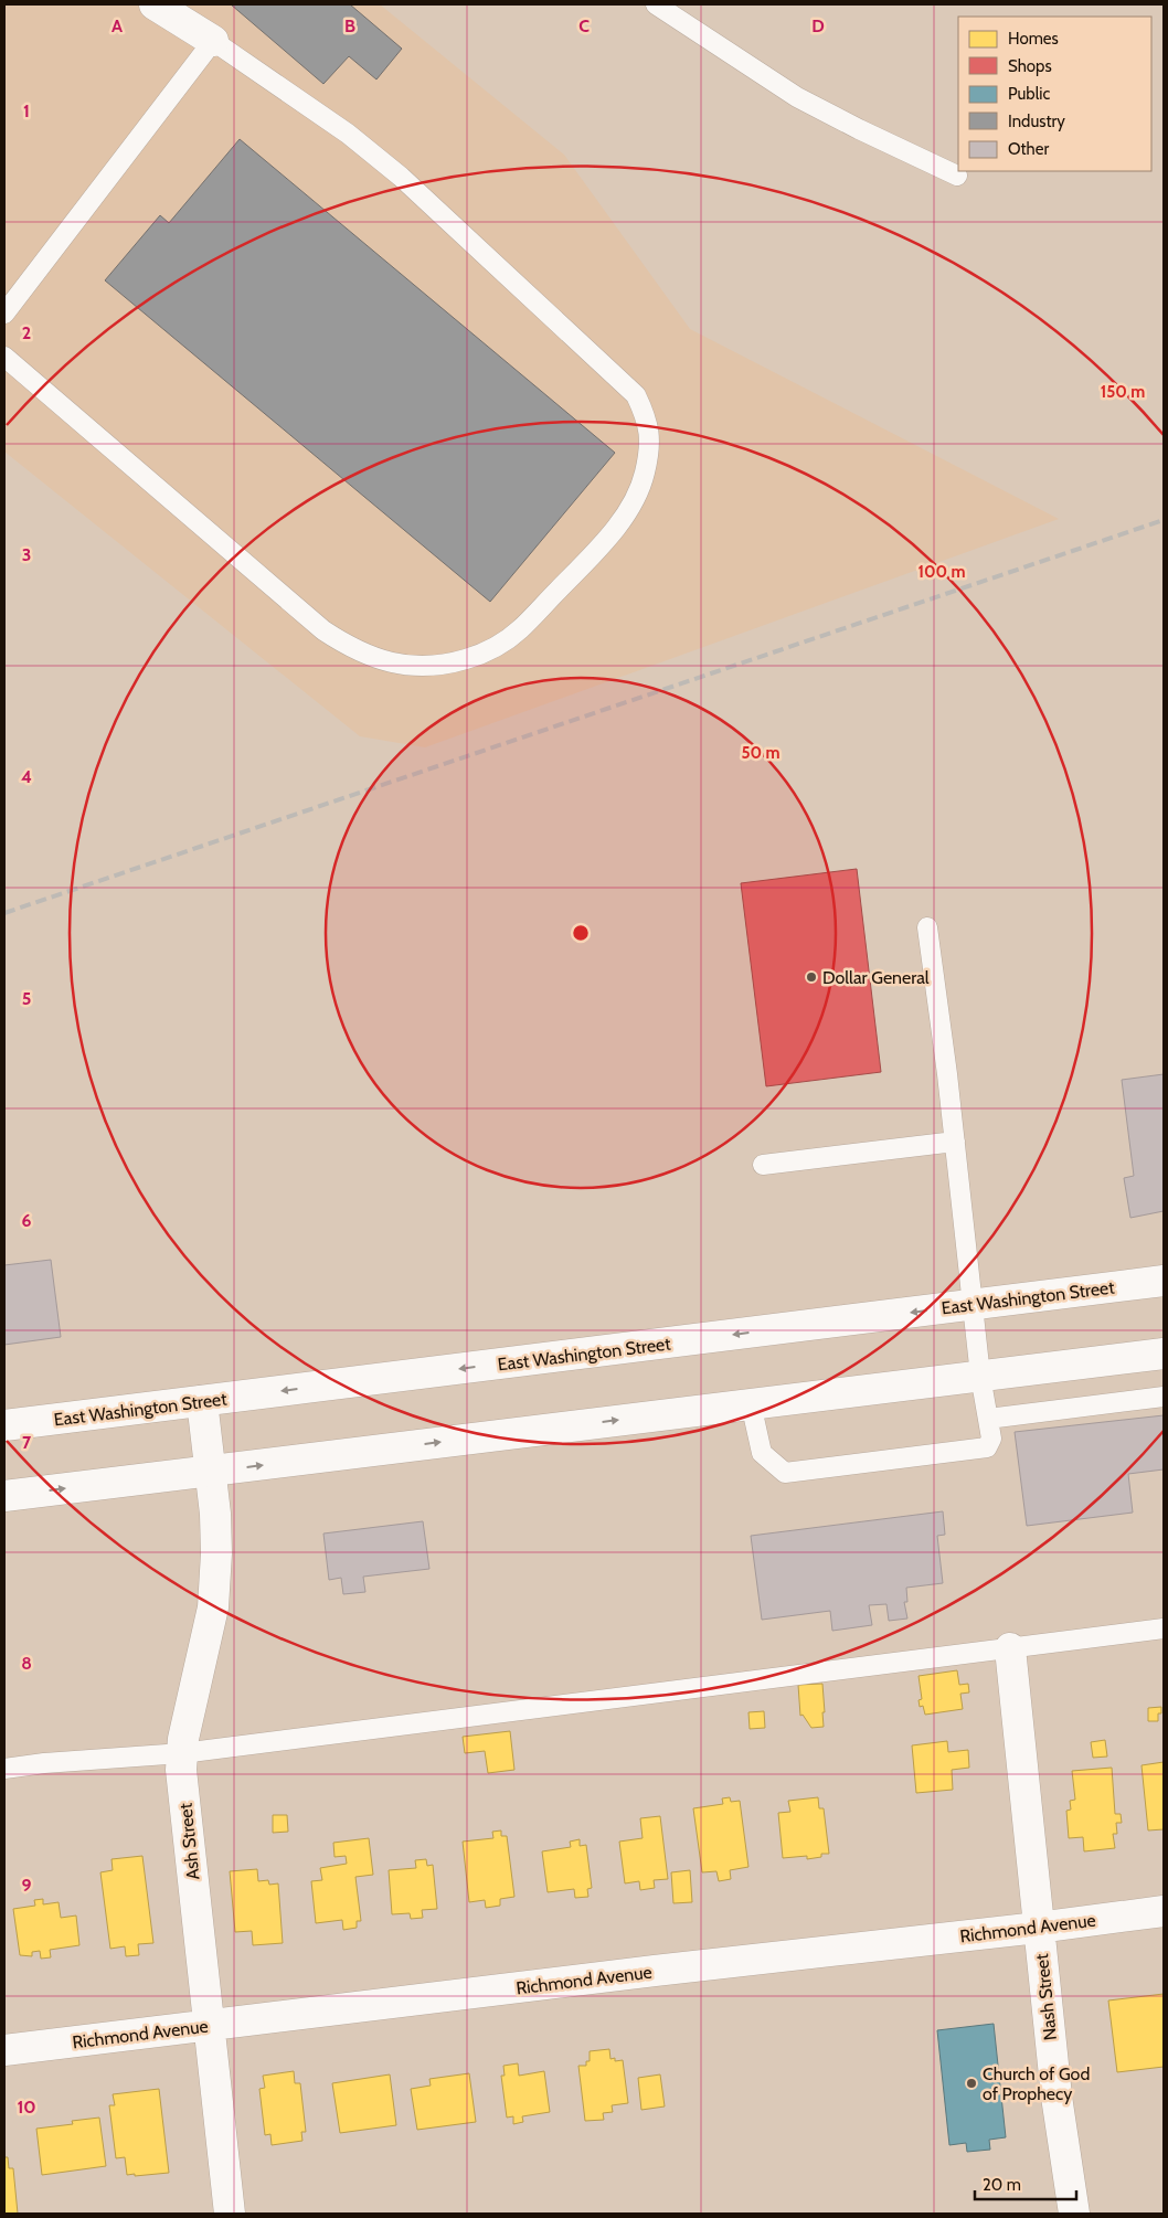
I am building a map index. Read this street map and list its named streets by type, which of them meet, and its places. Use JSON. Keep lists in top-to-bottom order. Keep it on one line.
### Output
{"streets":{"main road":["East Washington Street","Ash Street","Richmond Avenue","Nash Street"]},"crossings":[["East Washington Street","Ash Street"],["Ash Street","Richmond Avenue"],["Richmond Avenue","Nash Street"]],"places":["Dollar General","Church of God of Prophecy"],"legend":["Homes","Shops","Public","Industry","Other"],"scale_bar":"20 m","grid":{"columns":["A","B","C","D"],"rows":["1","2","3","4","5","6","7","8","9","10"]},"rings":["150 m","100 m","50 m"]}
